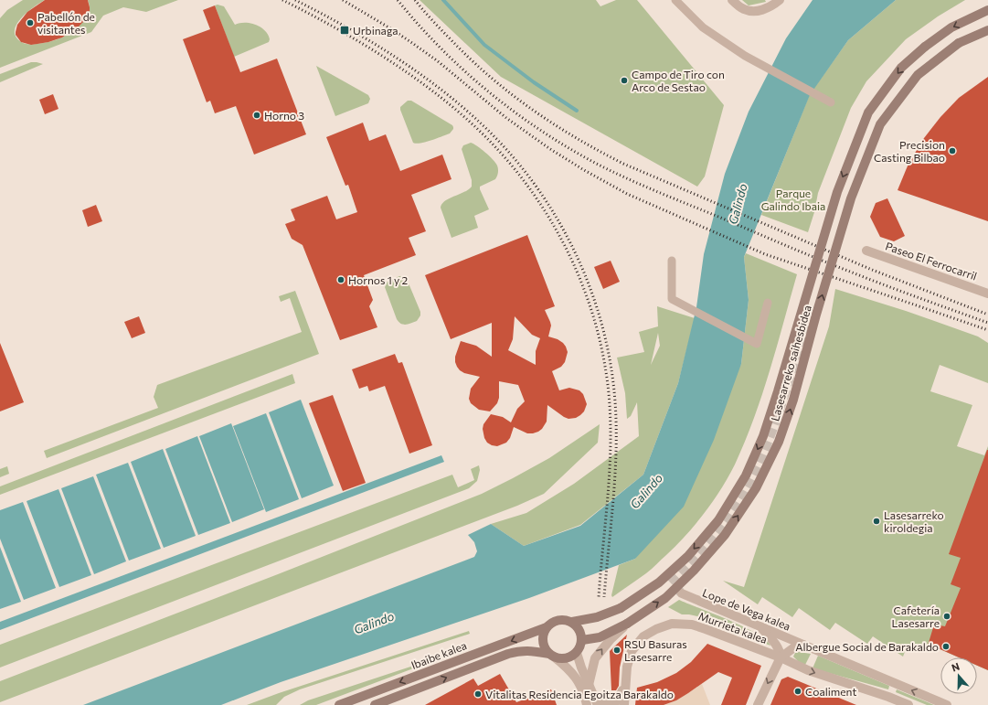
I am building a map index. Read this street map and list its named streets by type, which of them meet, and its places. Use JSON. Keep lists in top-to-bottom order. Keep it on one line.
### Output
{"streets":{"main road":["Lasesarreko saihesbidea","Ibaibe kalea"],"street":["Paseo El Ferrocarril","Lope de Vega kalea","Murrieta kalea"]},"crossings":[["Lasesarreko saihesbidea","Ibaibe kalea"]],"water":["Galindo"],"parks":["Parque Galindo Ibaia"],"places":{"other":["Pabellón de visitantes","Campo de Tiro con Arco de Sestao","Horno 3","Precision Casting Bilbao","Hornos 1 y 2","Lasesarreko kiroldegia","Cafetería Lasesarre","Albergue Social de Barakaldo","RSU Basuras Lasesarre","Coaliment","Vitalitas Residencia Egoitza Barakaldo"],"transit":["Urbinaga"]},"north":"top"}
